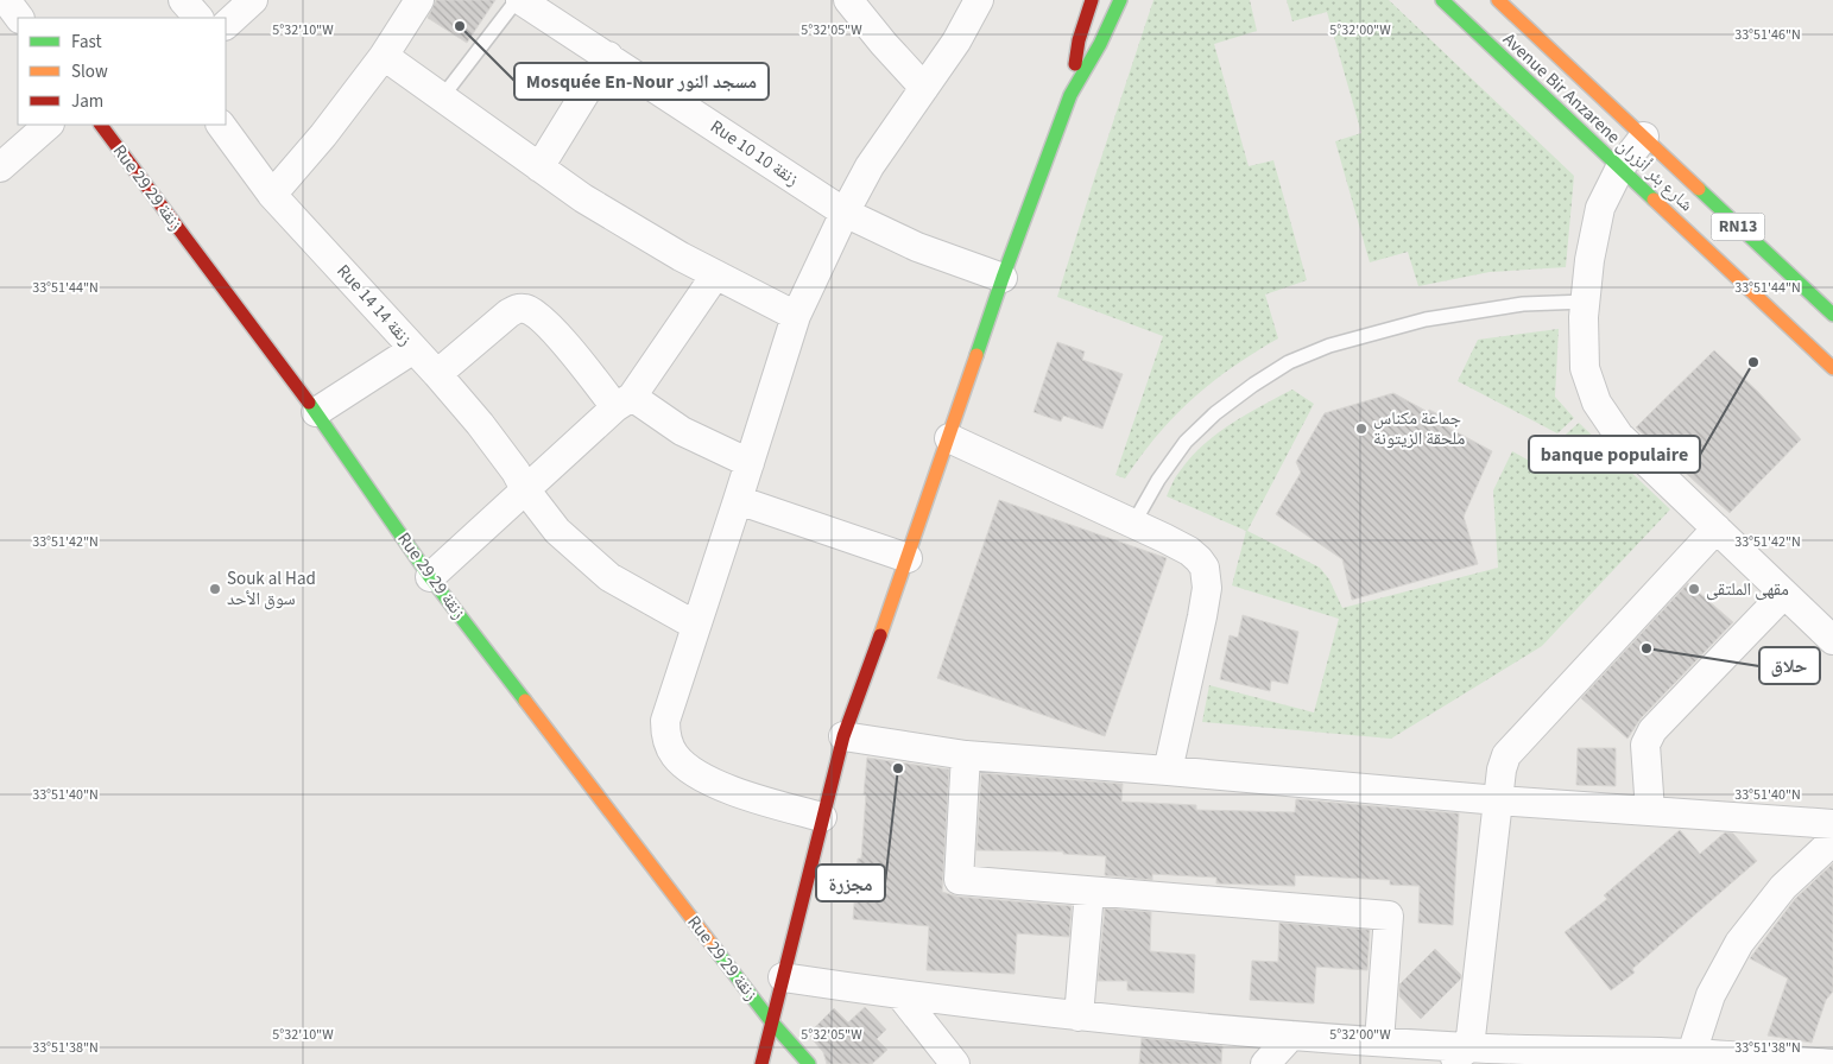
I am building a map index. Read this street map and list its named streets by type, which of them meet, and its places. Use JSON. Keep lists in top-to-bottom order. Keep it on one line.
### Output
{"streets":{"street":["Avenue Bir Anzarene شارع بئر أنزران","Rue 10 زنقة 10","Rue 29 زنقة 29","RN13","Rue 14 زنقة 14"]},"places":["Mosquée En-Nour مسجد النور","banque populaire","جماعة مكناس ملحقة الزيتونة","Souk al Had سوق الأحد","مقهى الملتقى","حلاق","مجزرة"],"legend":["Fast","Slow","Jam"],"coordinates":["5°32'10\"W","5°32'05\"W","5°32'00\"W","33°51'46\"N","33°51'44\"N","33°51'42\"N","33°51'40\"N","33°51'38\"N"]}
